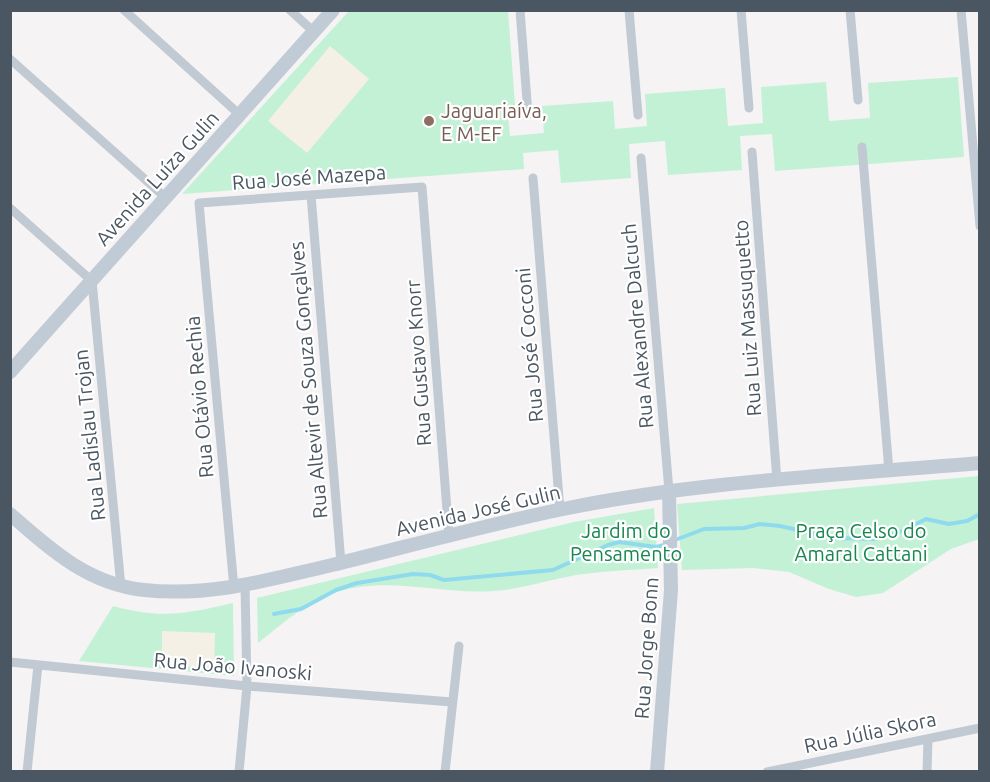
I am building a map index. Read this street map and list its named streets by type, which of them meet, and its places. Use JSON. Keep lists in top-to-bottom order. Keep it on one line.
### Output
{"streets":{"street":["Rua José Mazepa","Avenida Luíza Gulin","Rua Luiz Massuquetto","Rua Alexandre Dalcuch","Rua José Cocconi","Rua Gustavo Knorr","Rua Altevir de Souza Gonçalves","Rua Otávio Rechia","Rua Ladislau Trojan","Avenida José Gulin","Rua Jorge Bonn","Rua João Ivanoski","Rua Júlia Skora"]},"crossings":[["Rua José Mazepa","Rua Gustavo Knorr"],["Rua José Mazepa","Rua Altevir de Souza Gonçalves"],["Rua José Mazepa","Rua Otávio Rechia"],["Avenida Luíza Gulin","Rua Ladislau Trojan"],["Rua Luiz Massuquetto","Avenida José Gulin"],["Rua Alexandre Dalcuch","Avenida José Gulin"],["Rua Alexandre Dalcuch","Rua Jorge Bonn"],["Rua José Cocconi","Avenida José Gulin"],["Rua Gustavo Knorr","Avenida José Gulin"],["Rua Altevir de Souza Gonçalves","Avenida José Gulin"],["Rua Otávio Rechia","Avenida José Gulin"],["Rua Otávio Rechia","Rua João Ivanoski"],["Rua Ladislau Trojan","Avenida José Gulin"],["Avenida José Gulin","Rua Jorge Bonn"]],"parks":["Jardim do Pensamento","Praça Celso do Amaral Cattani"],"places":["Jaguariaíva, E M-EF"]}
